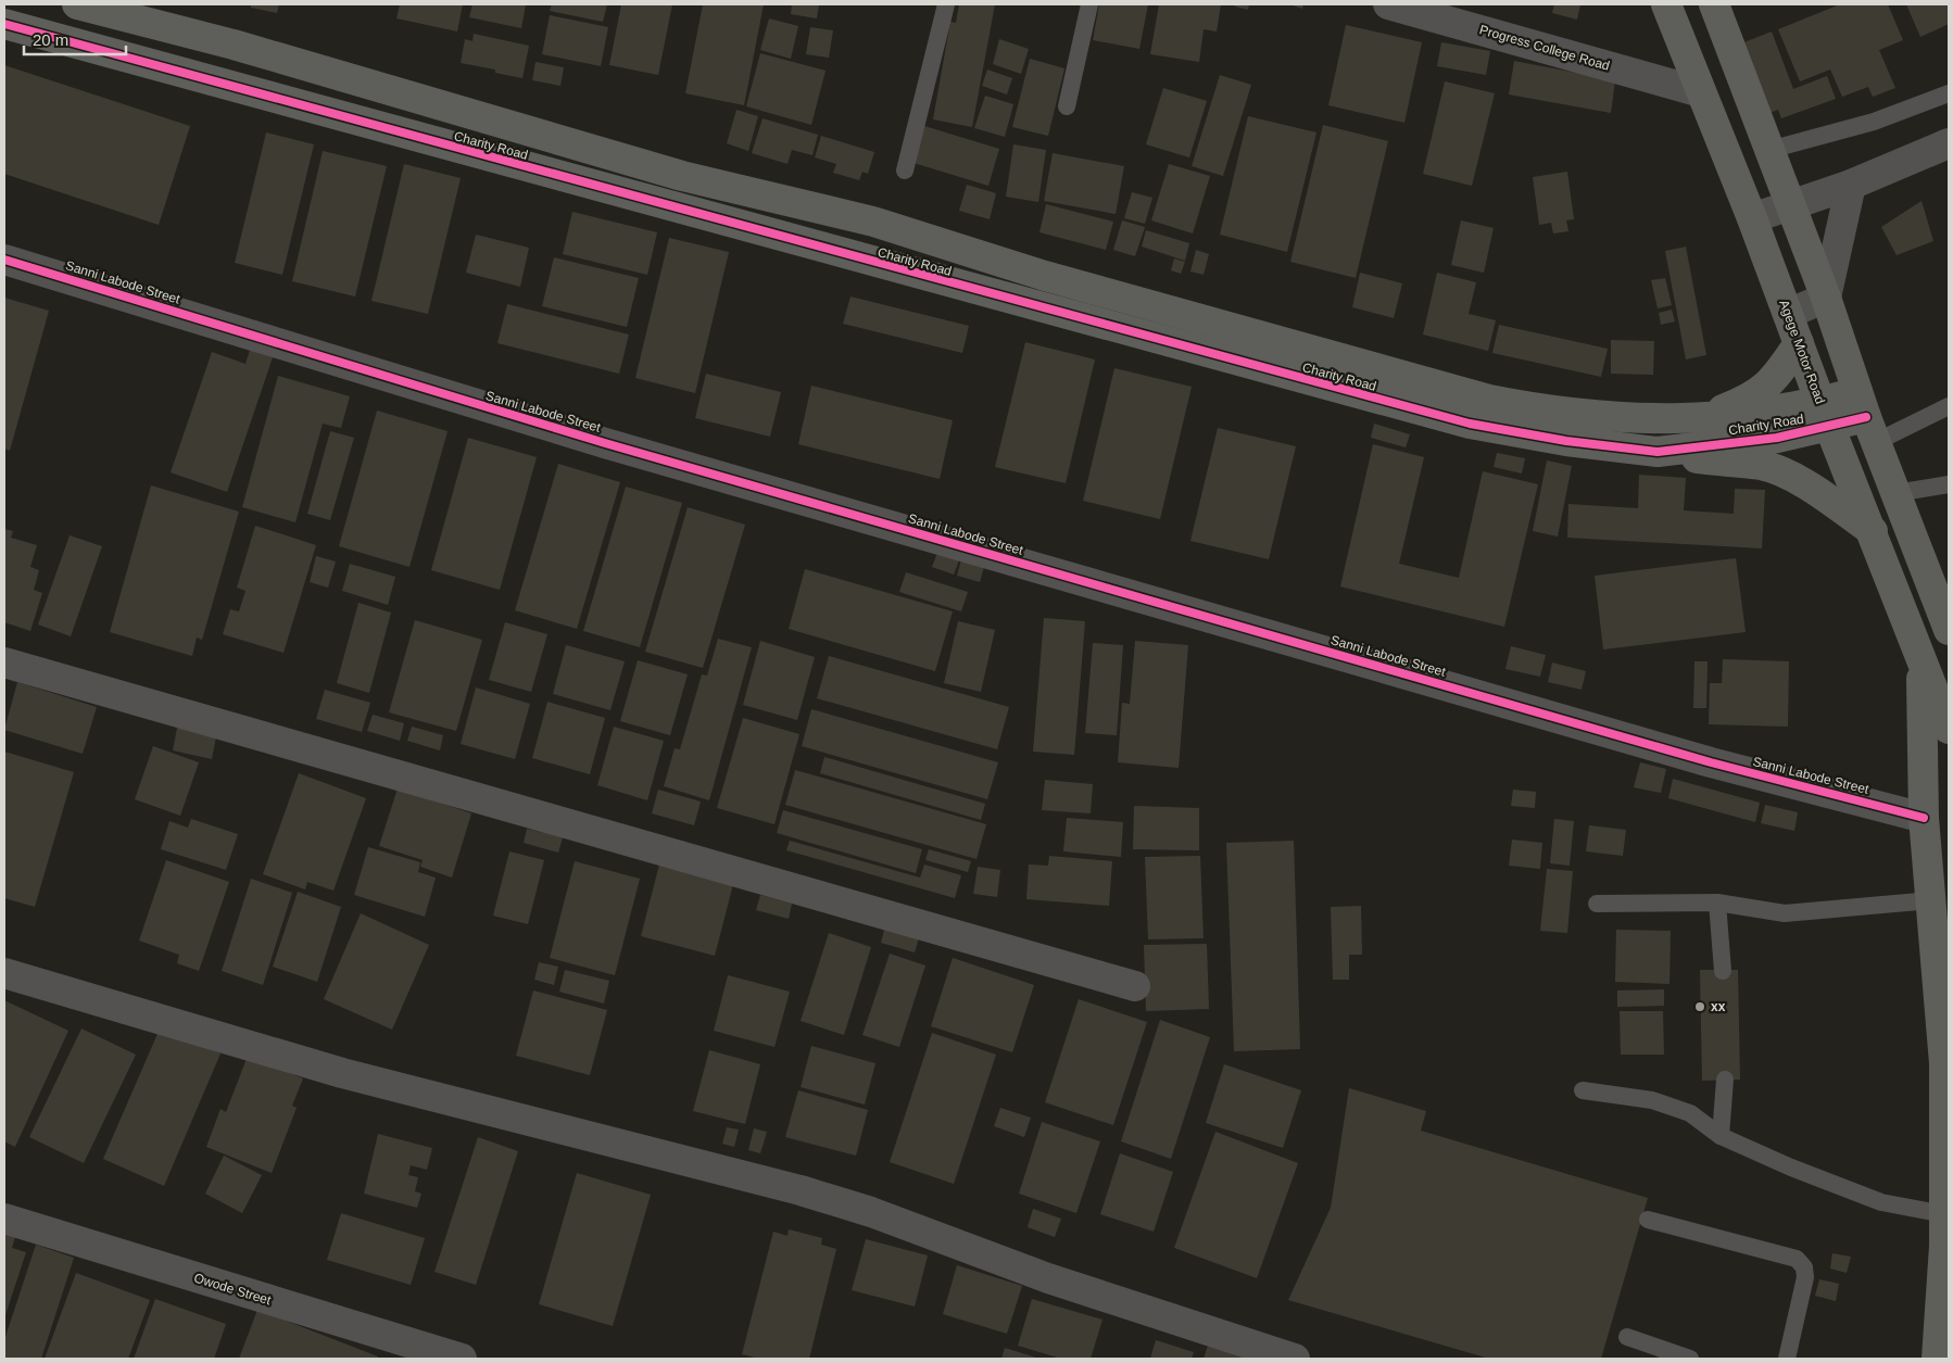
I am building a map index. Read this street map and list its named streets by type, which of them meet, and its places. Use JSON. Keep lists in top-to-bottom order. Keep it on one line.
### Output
{"streets":{"street":["Progress College Road","Charity Road","Sanni Labode Street","Agege Motor Road","Owode Street"]},"crossings":[["Progress College Road","Agege Motor Road"],["Charity Road","Agege Motor Road"]],"places":["xx"],"scale_bar":"20 m"}
